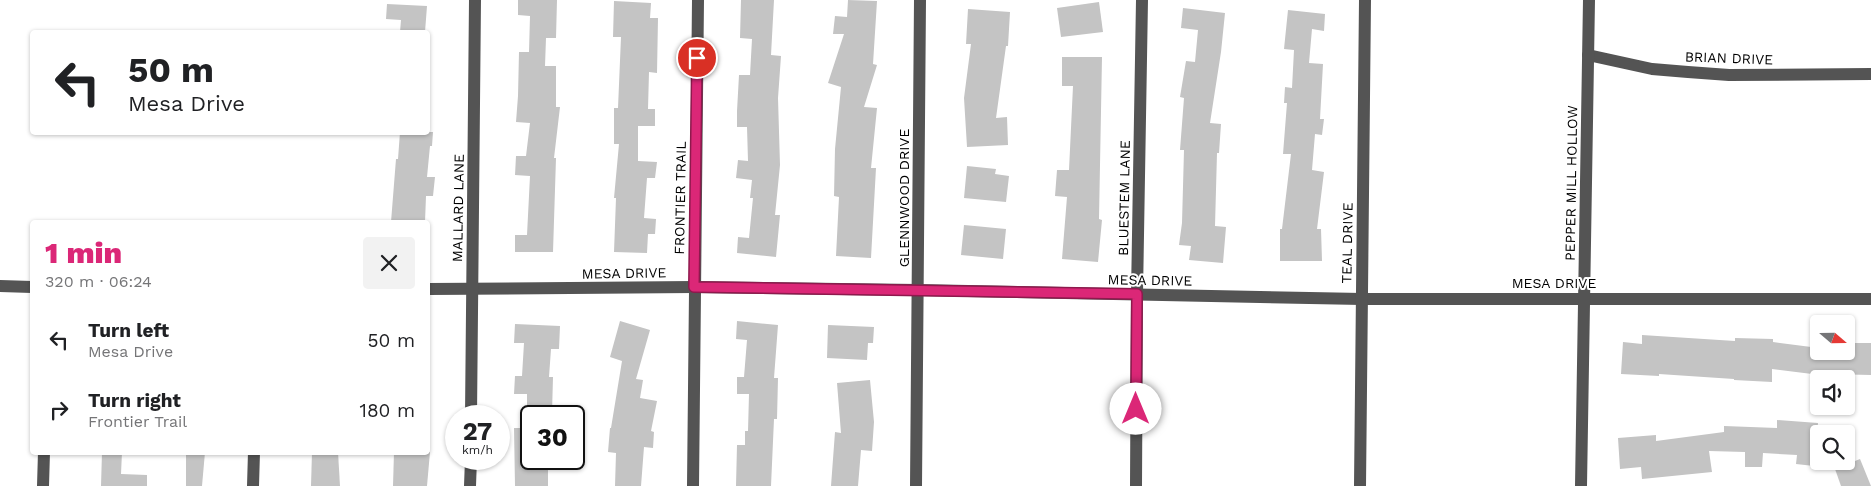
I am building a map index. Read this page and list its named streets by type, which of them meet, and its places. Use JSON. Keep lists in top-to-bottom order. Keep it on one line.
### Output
{"streets":{"street":["BRIAN DRIVE","PEPPER MILL HOLLOW","FRONTIER TRAIL","GLENNWOOD DRIVE","BLUESTEM LANE","MALLARD LANE","TEAL DRIVE","MESA DRIVE"]},"crossings":[["BRIAN DRIVE","PEPPER MILL HOLLOW"],["PEPPER MILL HOLLOW","MESA DRIVE"],["FRONTIER TRAIL","MESA DRIVE"],["GLENNWOOD DRIVE","MESA DRIVE"],["BLUESTEM LANE","MESA DRIVE"],["MALLARD LANE","MESA DRIVE"],["TEAL DRIVE","MESA DRIVE"]],"north":"right","page":{"turn":["50 m","Mesa Drive"],"heading":["1 min","320 m · 06:24"],"list":[{"name":"Turn left","note":"Mesa Drive","value":"50 m"},{"name":"Turn right","note":"Frontier Trail","value":"180 m"}],"speed":"27 km/h","limit":"30"}}
